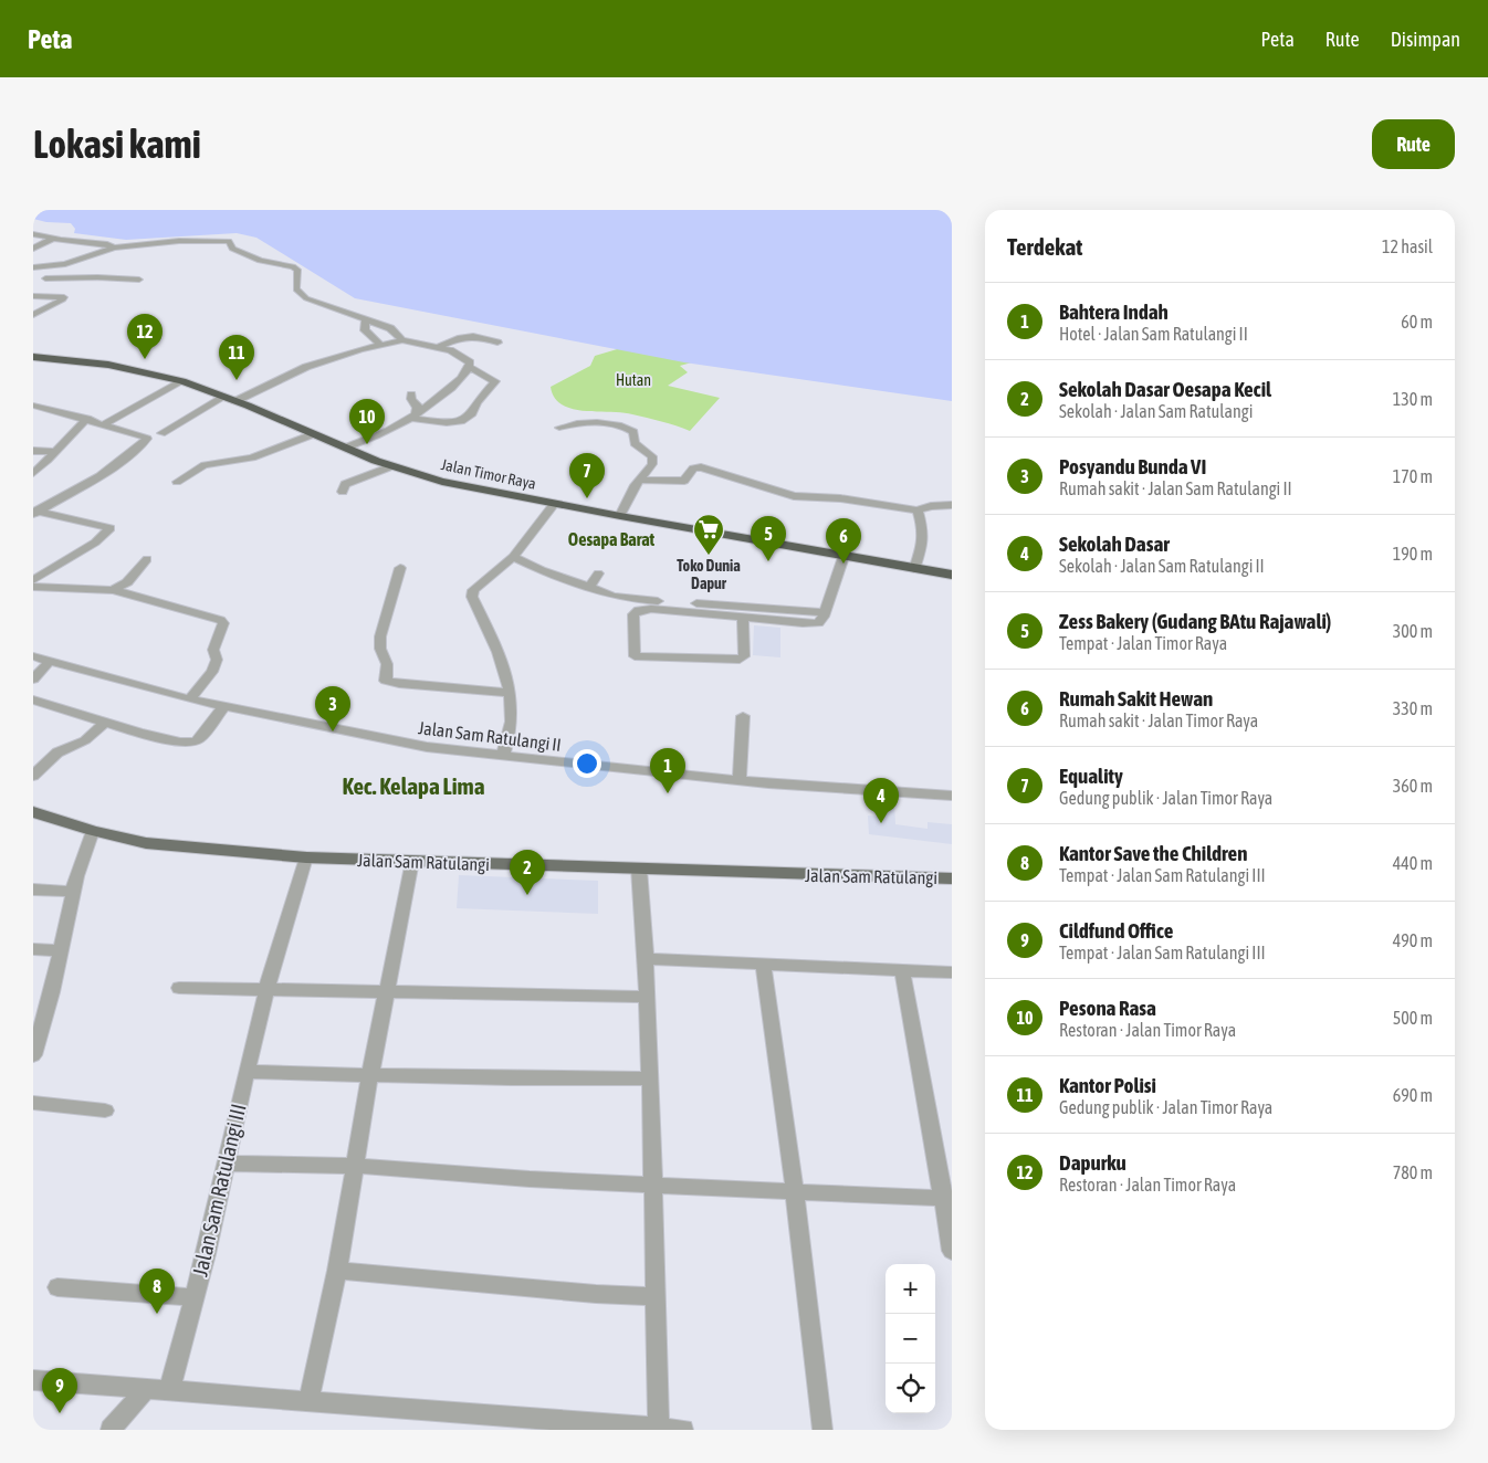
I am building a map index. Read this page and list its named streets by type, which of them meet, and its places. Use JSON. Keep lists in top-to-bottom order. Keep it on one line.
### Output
{"streets":{"highway":["Jalan Timor Raya"],"main road":["Jalan Sam Ratulangi"],"street":["Jalan Sam Ratulangi II","Jalan Sam Ratulangi III"]},"crossings":[["Jalan Sam Ratulangi","Jalan Sam Ratulangi III"]],"districts":["Oesapa Barat","Kec. Kelapa Lima"],"parks":["Hutan"],"places":{"supermarket":["Toko Dunia Dapur"]},"page":{"header":"Peta","nav":["Peta","Rute","Disimpan"],"buttons":"Rute","title":"Lokasi kami","heading":["Terdekat","12 hasil"],"list":[{"mark":"1","name":"Bahtera Indah","note":"Hotel · Jalan Sam Ratulangi II","value":"60 m"},{"mark":"2","name":"Sekolah Dasar Oesapa Kecil","note":"Sekolah · Jalan Sam Ratulangi","value":"130 m"},{"mark":"3","name":"Posyandu Bunda VI","note":"Rumah sakit · Jalan Sam Ratulangi II","value":"170 m"},{"mark":"4","name":"Sekolah Dasar","note":"Sekolah · Jalan Sam Ratulangi II","value":"190 m"},{"mark":"5","name":"Zess Bakery (Gudang BAtu Rajawali)","note":"Tempat · Jalan Timor Raya","value":"300 m"},{"mark":"6","name":"Rumah Sakit Hewan","note":"Rumah sakit · Jalan Timor Raya","value":"330 m"},{"mark":"7","name":"Equality","note":"Gedung publik · Jalan Timor Raya","value":"360 m"},{"mark":"8","name":"Kantor Save the Children","note":"Tempat · Jalan Sam Ratulangi III","value":"440 m"},{"mark":"9","name":"Cildfund Office","note":"Tempat · Jalan Sam Ratulangi III","value":"490 m"},{"mark":"10","name":"Pesona Rasa","note":"Restoran · Jalan Timor Raya","value":"500 m"},{"mark":"11","name":"Kantor Polisi","note":"Gedung publik · Jalan Timor Raya","value":"690 m"},{"mark":"12","name":"Dapurku","note":"Restoran · Jalan Timor Raya","value":"780 m"}],"pins":["12","11","10","7","5","6","3","1","4","2","8","9"],"map_buttons":["+","−"]}}
